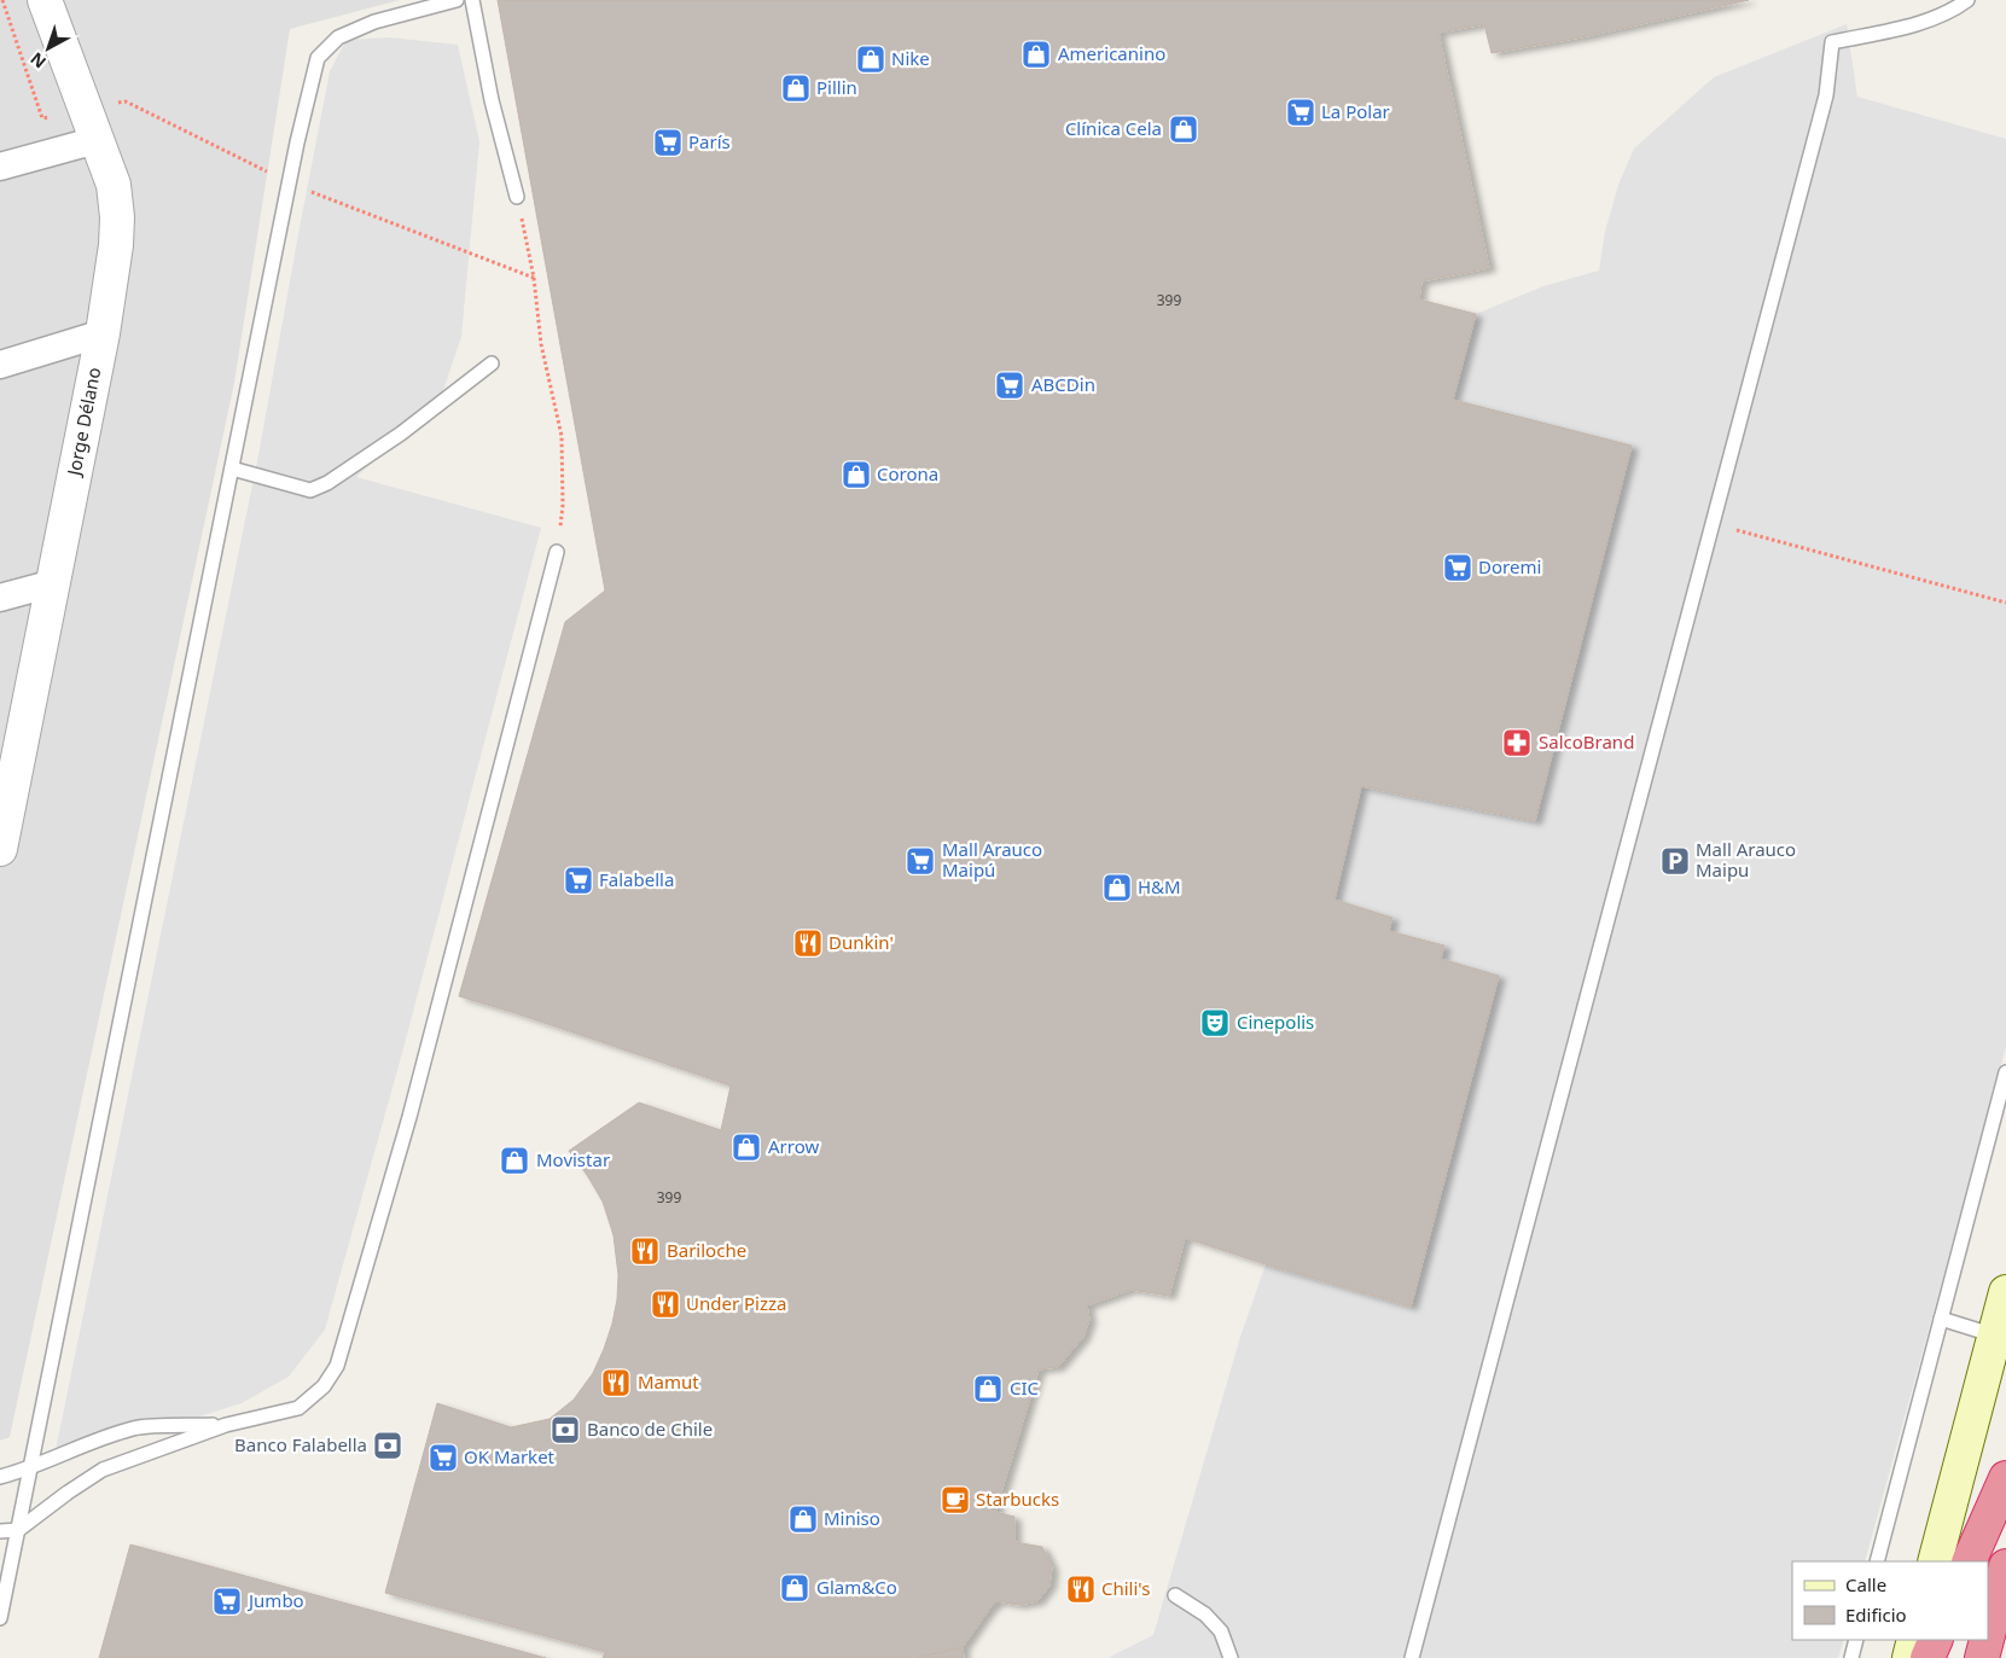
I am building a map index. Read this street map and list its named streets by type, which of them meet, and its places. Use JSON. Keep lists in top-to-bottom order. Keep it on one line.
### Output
{"streets":{"street":["Jorge Délano"]},"places":{"shop":["Americanino","Nike","Pillin","Clínica Cela","Corona","H&M","Arrow","Movistar","CIC","Miniso","Glam&Co"],"supermarket":["La Polar","París","ABCDin","Doremi","Mall Arauco Maipú","Falabella","OK Market","Jumbo"],"pharmacy":["SalcoBrand"],"parking":["Mall Arauco Maipu"],"restaurant":["Dunkin'","Bariloche","Under Pizza","Mamut","Chili's"],"theatre":["Cinepolis"],"bank":["Banco de Chile","Banco Falabella"],"cafe":["Starbucks"]},"house_numbers":["399","399"],"legend":["Calle","Edificio"],"north":"bottom left"}
